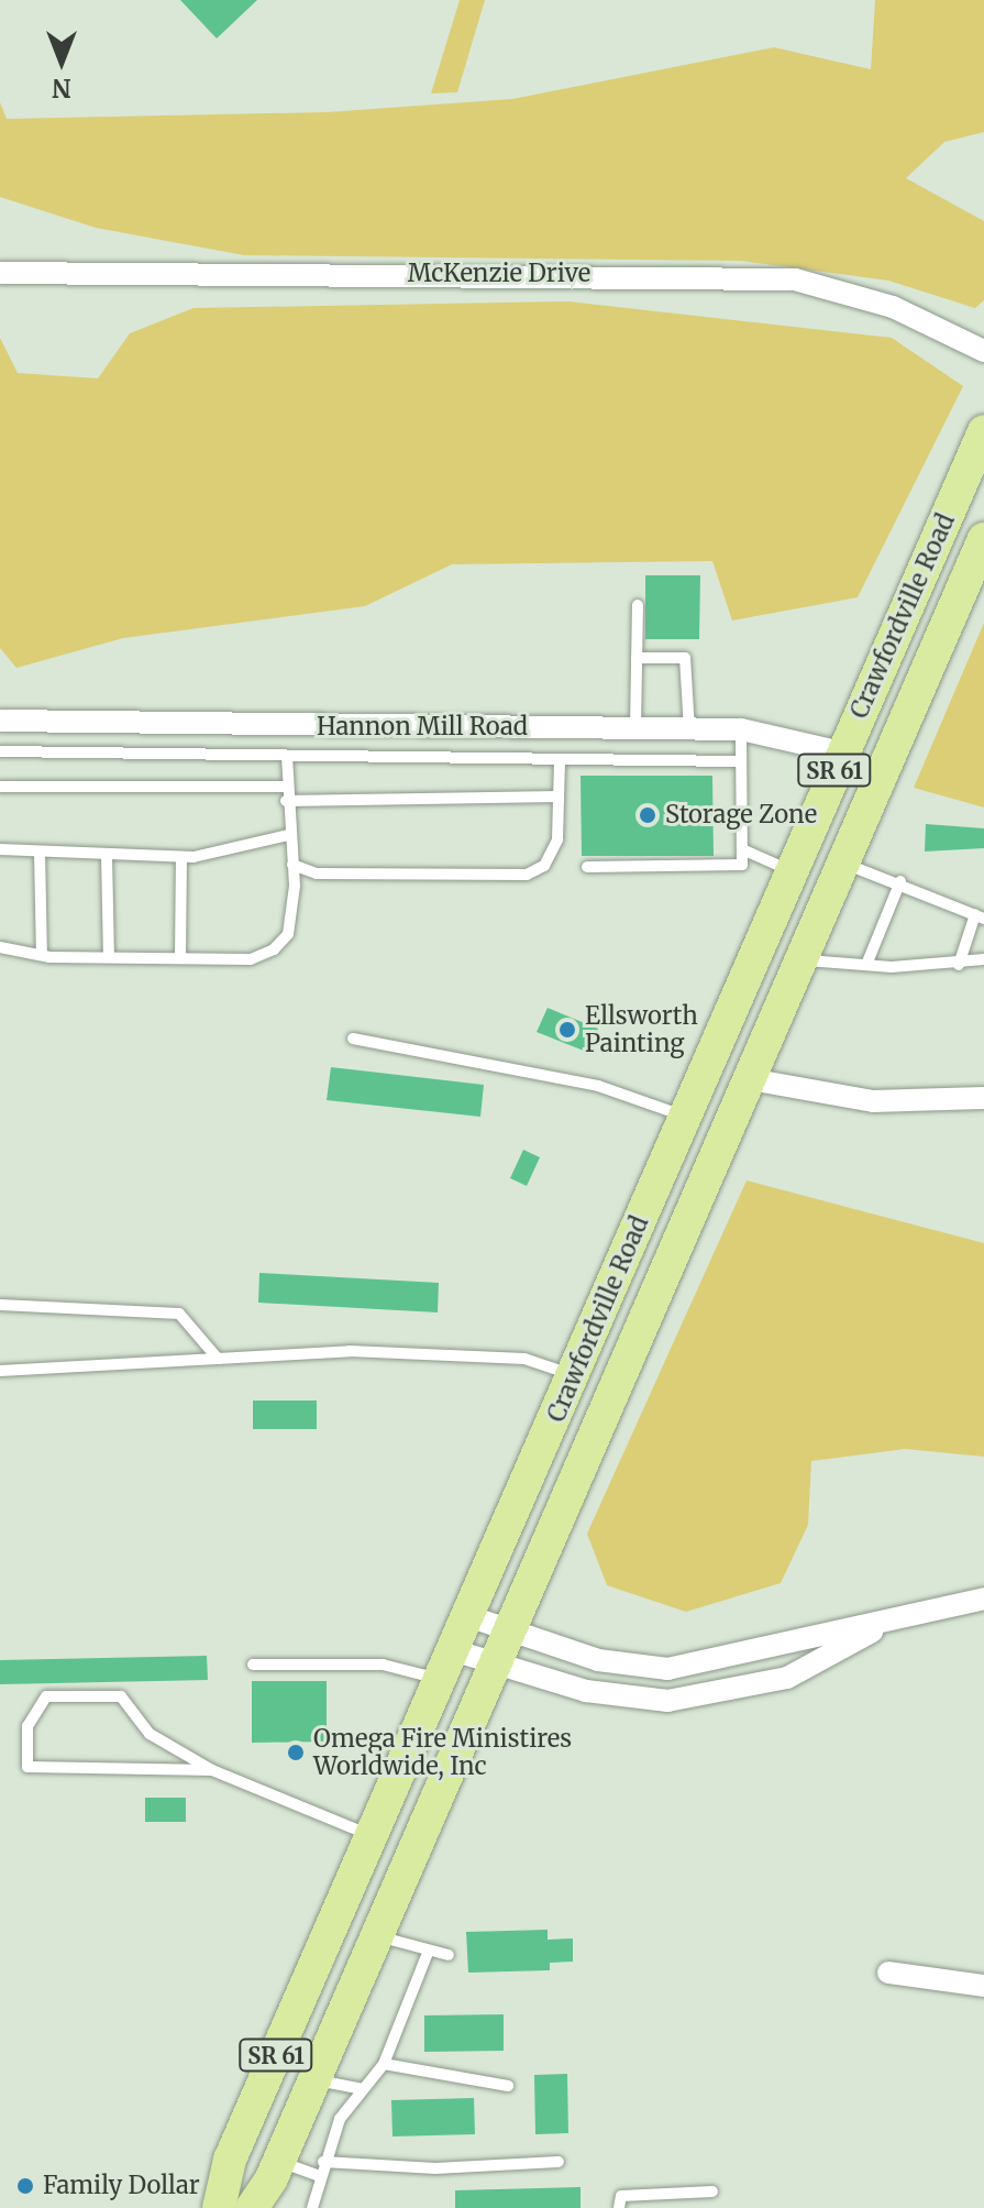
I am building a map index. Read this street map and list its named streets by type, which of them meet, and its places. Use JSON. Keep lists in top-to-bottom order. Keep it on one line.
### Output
{"streets":{"main road":["Crawfordville Road","SR 61"],"street":["McKenzie Drive","Hannon Mill Road"]},"crossings":[["Crawfordville Road","Hannon Mill Road"]],"places":["Storage Zone","Ellsworth Painting","Omega Fire Ministires Worldwide, Inc","Family Dollar"],"north":"bottom"}
